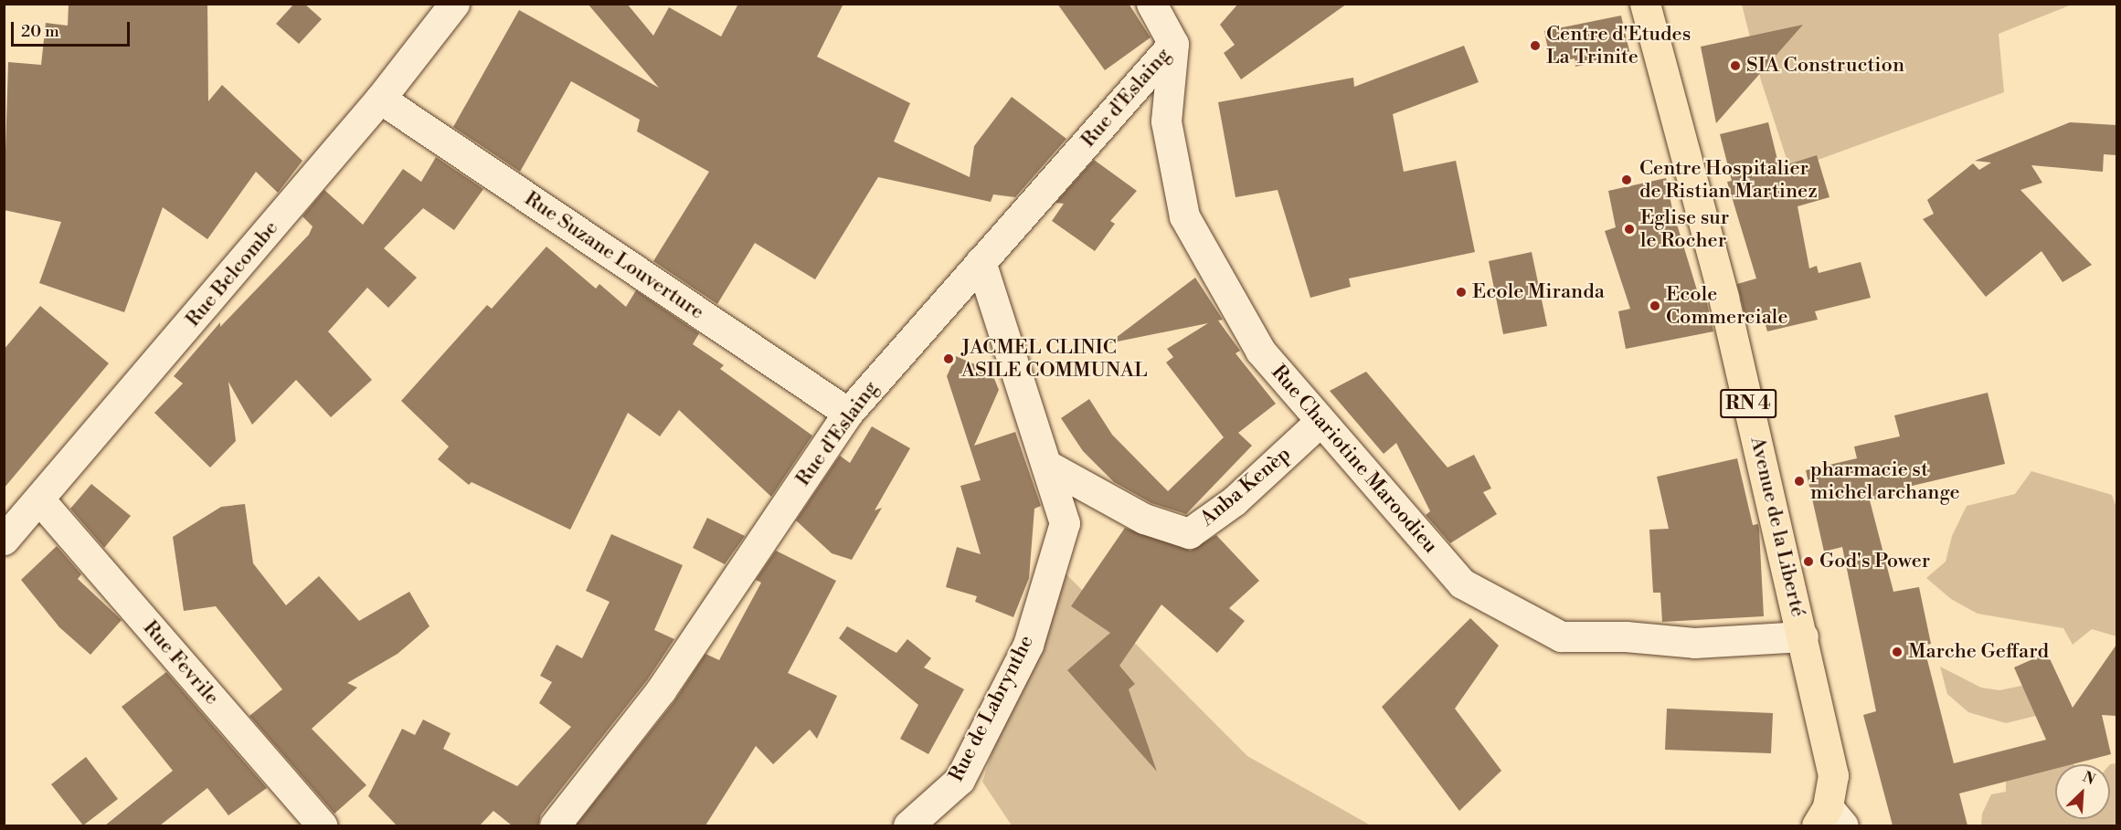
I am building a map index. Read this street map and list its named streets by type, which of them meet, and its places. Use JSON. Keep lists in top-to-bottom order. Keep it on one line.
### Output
{"streets":{"main road":["RN 4","Avenue de la Liberté"],"street":["Rue d'Eslaing","Rue Suzane Louverture","Rue Belcombe","Rue Chariotine Maroodieu","Anba Kenèp","Rue Fevrile","Rue de Labrynthe"]},"crossings":[["Rue d'Eslaing","Rue Suzane Louverture"],["Rue d'Eslaing","Rue Chariotine Maroodieu"],["Rue d'Eslaing","Rue de Labrynthe"],["Rue Suzane Louverture","Rue Belcombe"],["Rue Belcombe","Rue Fevrile"],["Rue Chariotine Maroodieu","Anba Kenèp"],["Rue Chariotine Maroodieu","Avenue de la Liberté"],["Anba Kenèp","Rue de Labrynthe"]],"places":["Centre d'Etudes La Trinite","SIA Construction","Centre Hospitalier de Ristian Martinez","Eglise sur le Rocher","Ecole Miranda","Ecole Commerciale","JACMEL CLINIC ASILE COMMUNAL","pharmacie st michel archange","God's Power","Marche Geffard"],"scale_bar":"20 m","north":"top right"}
